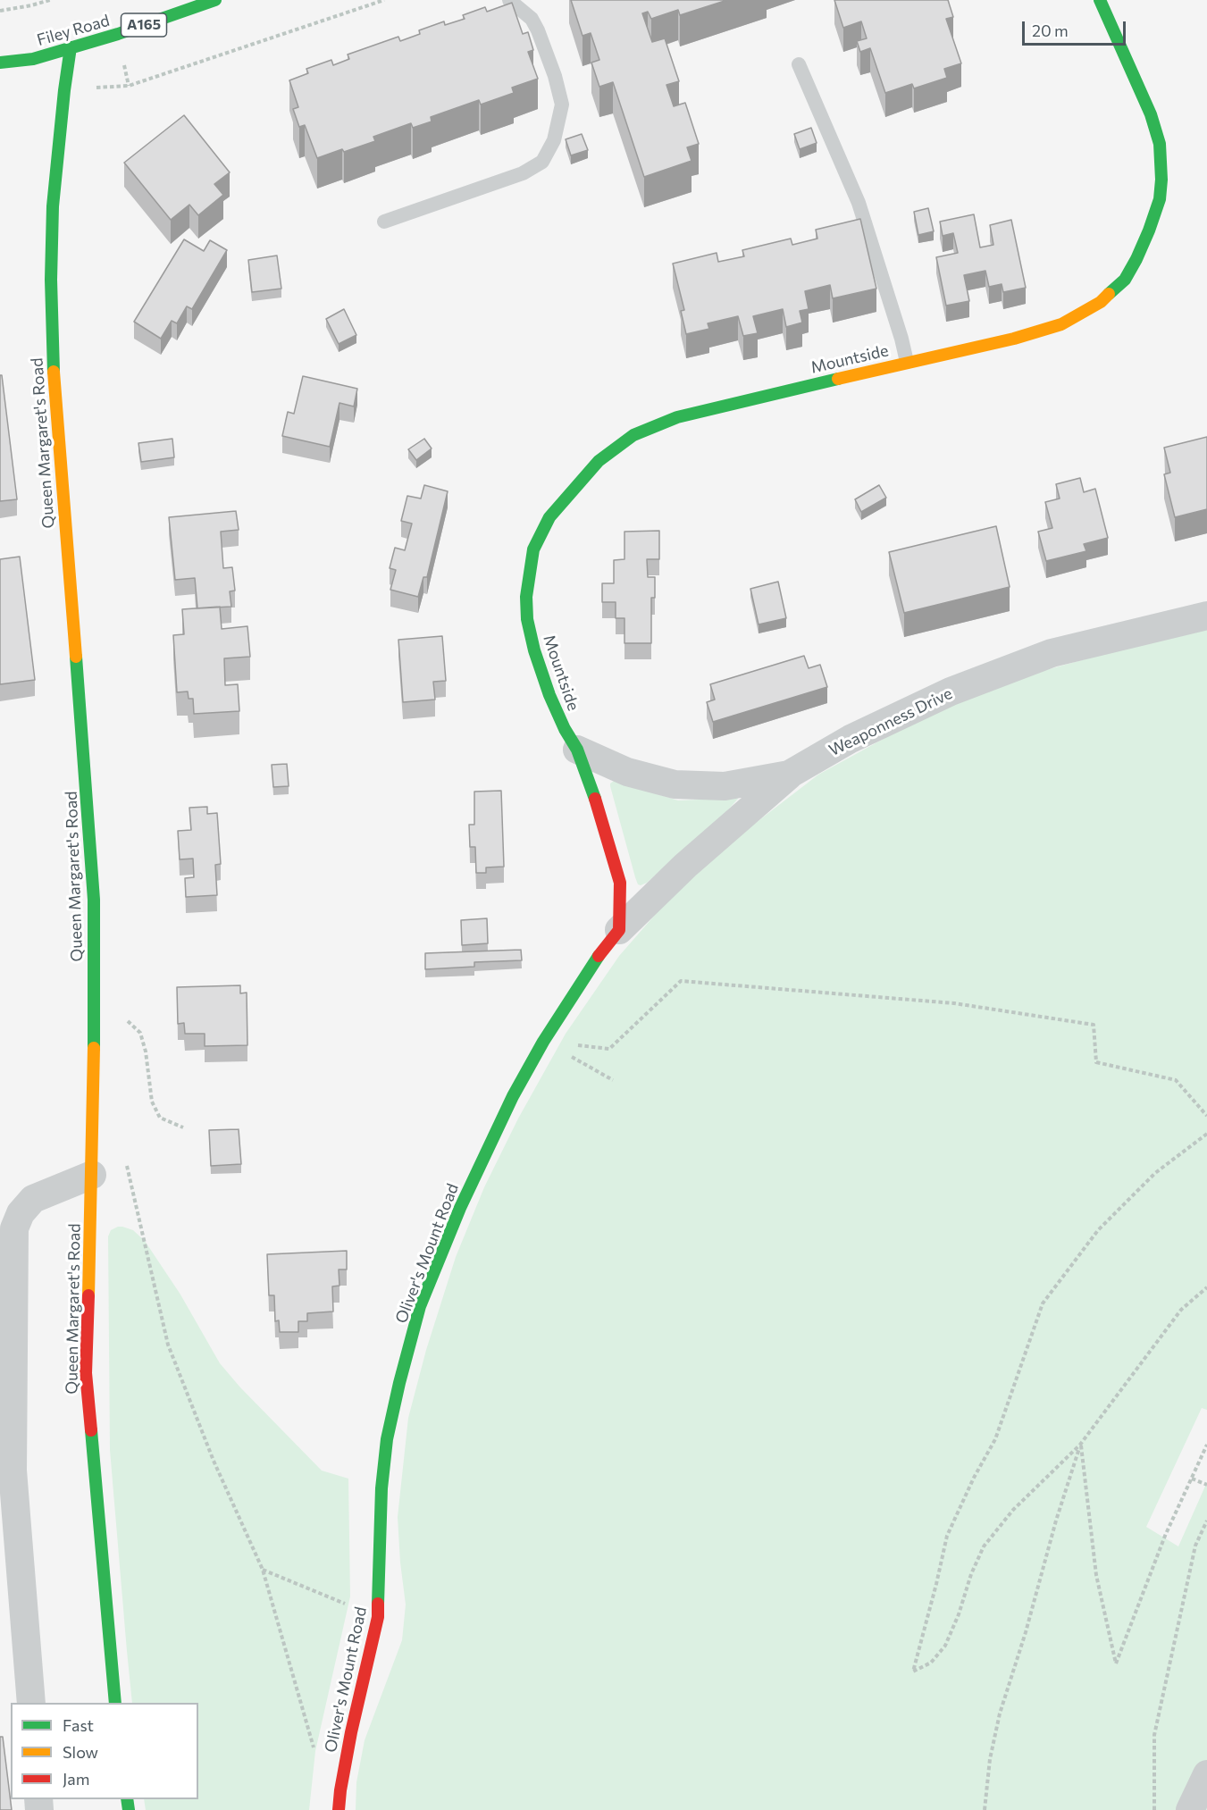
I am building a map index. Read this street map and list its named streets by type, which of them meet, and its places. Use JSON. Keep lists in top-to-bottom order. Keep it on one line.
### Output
{"streets":{"main road":["A165","Filey Road","Mountside","Queen Margaret's Road","Oliver's Mount Road"],"street":["Weaponness Drive"]},"crossings":[["Filey Road","Queen Margaret's Road"],["Mountside","Weaponness Drive"]],"legend":["Fast","Slow","Jam"],"scale_bar":"20 m"}
